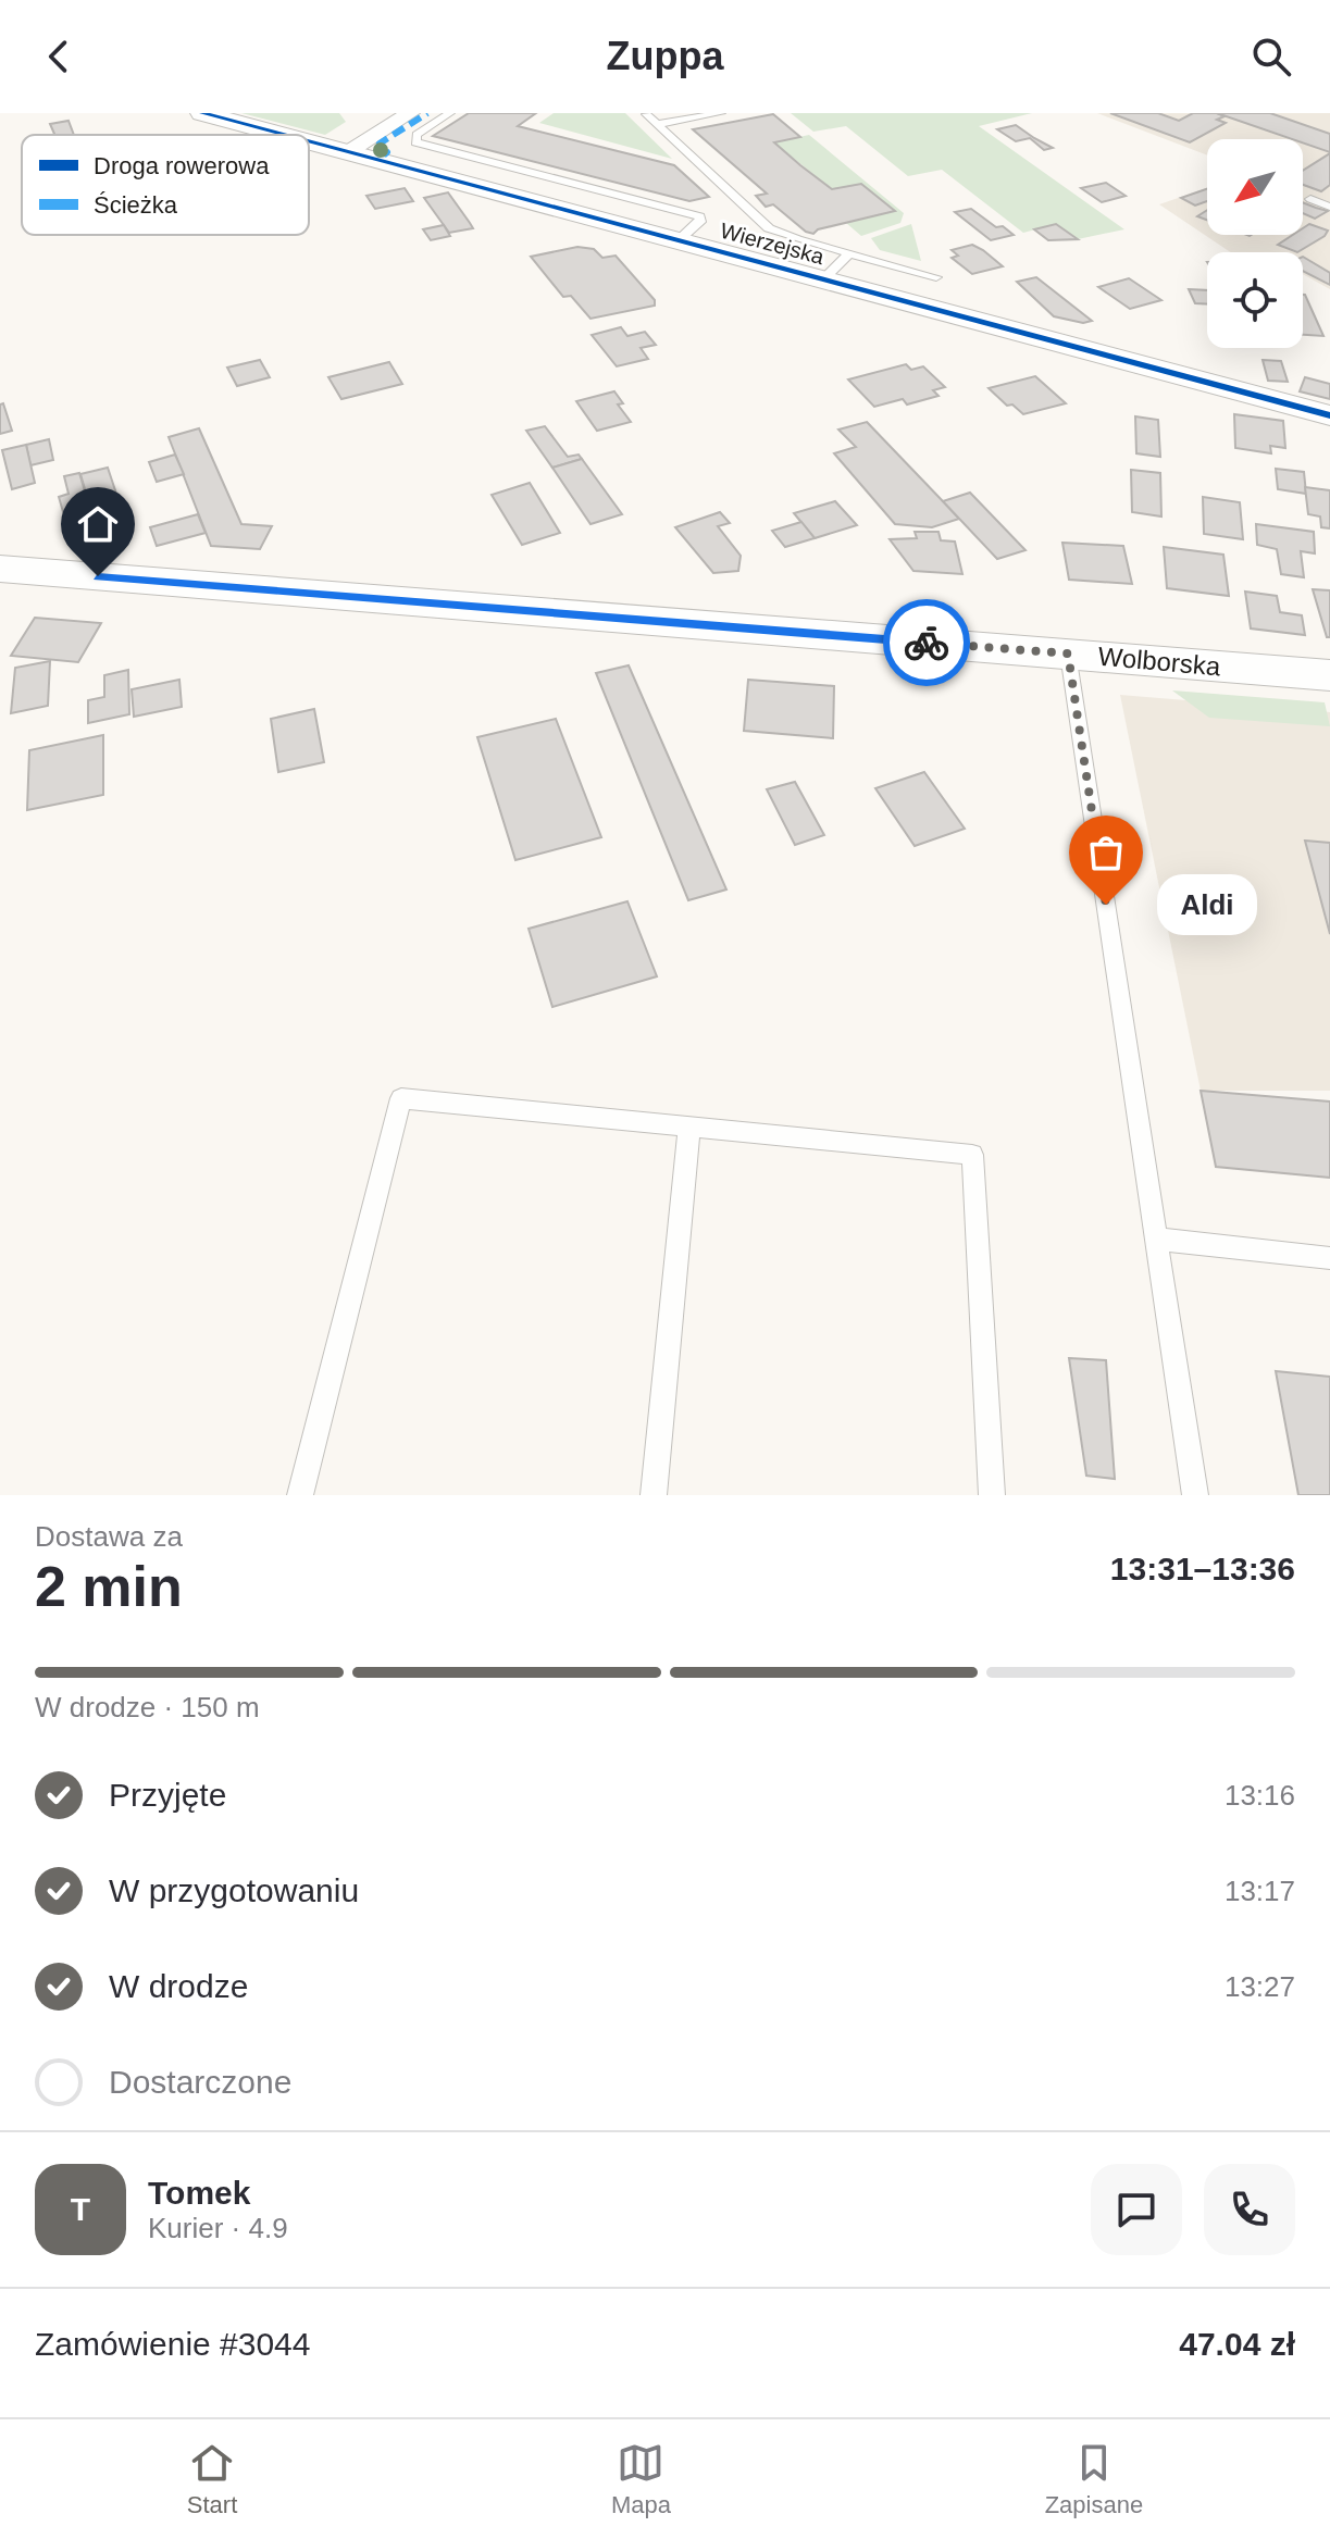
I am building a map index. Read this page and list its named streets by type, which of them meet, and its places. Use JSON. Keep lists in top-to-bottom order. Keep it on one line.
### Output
{"streets":{"main road":["Wolborska"],"street":["Wierzejska"]},"places":["Aldi"],"legend":["Droga rowerowa","Ścieżka"],"north":"bottom left","page":{"header":"Zuppa","bubble":"Aldi","heading":["2 min","Dostawa za","13:31–13:36"],"panel":["Tomek","Kurier · 4.9","Zamówienie #3044","47.04 zł"],"bar":"W drodze · 150 m","list":[["Przyjęte","13:16"],["W przygotowaniu","13:17"],["W drodze","13:27"],"Dostarczone"],"round":"T","tabs":["Start","Mapa","Zapisane"]}}
